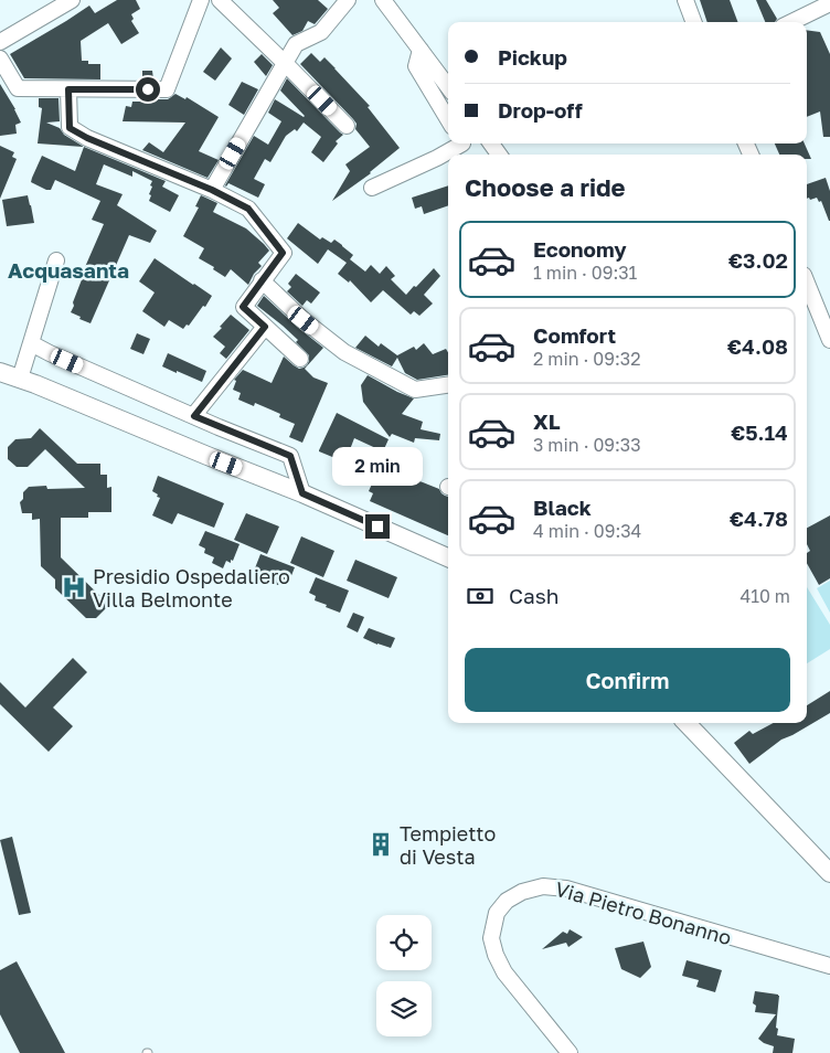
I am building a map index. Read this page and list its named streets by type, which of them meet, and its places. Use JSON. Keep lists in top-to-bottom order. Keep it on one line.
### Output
{"streets":{"street":["Via Pietro Bonanno"]},"districts":["Acquasanta"],"places":{"hospital":["Presidio Ospedaliero Villa Belmonte"],"building":["Tempietto di Vesta"]},"page":{"banner":["Pickup","Drop-off"],"heading":"Choose a ride","list":[{"name":"Economy","note":"1 min · 09:31","value":"€3.02"},{"name":"Comfort","note":"2 min · 09:32","value":"€4.08"},{"name":"XL","note":"3 min · 09:33","value":"€5.14"},{"name":"Black","note":"4 min · 09:34","value":"€4.78"}],"bubble":"2 min","pay":["Cash","410 m"],"buttons":"Confirm"}}
